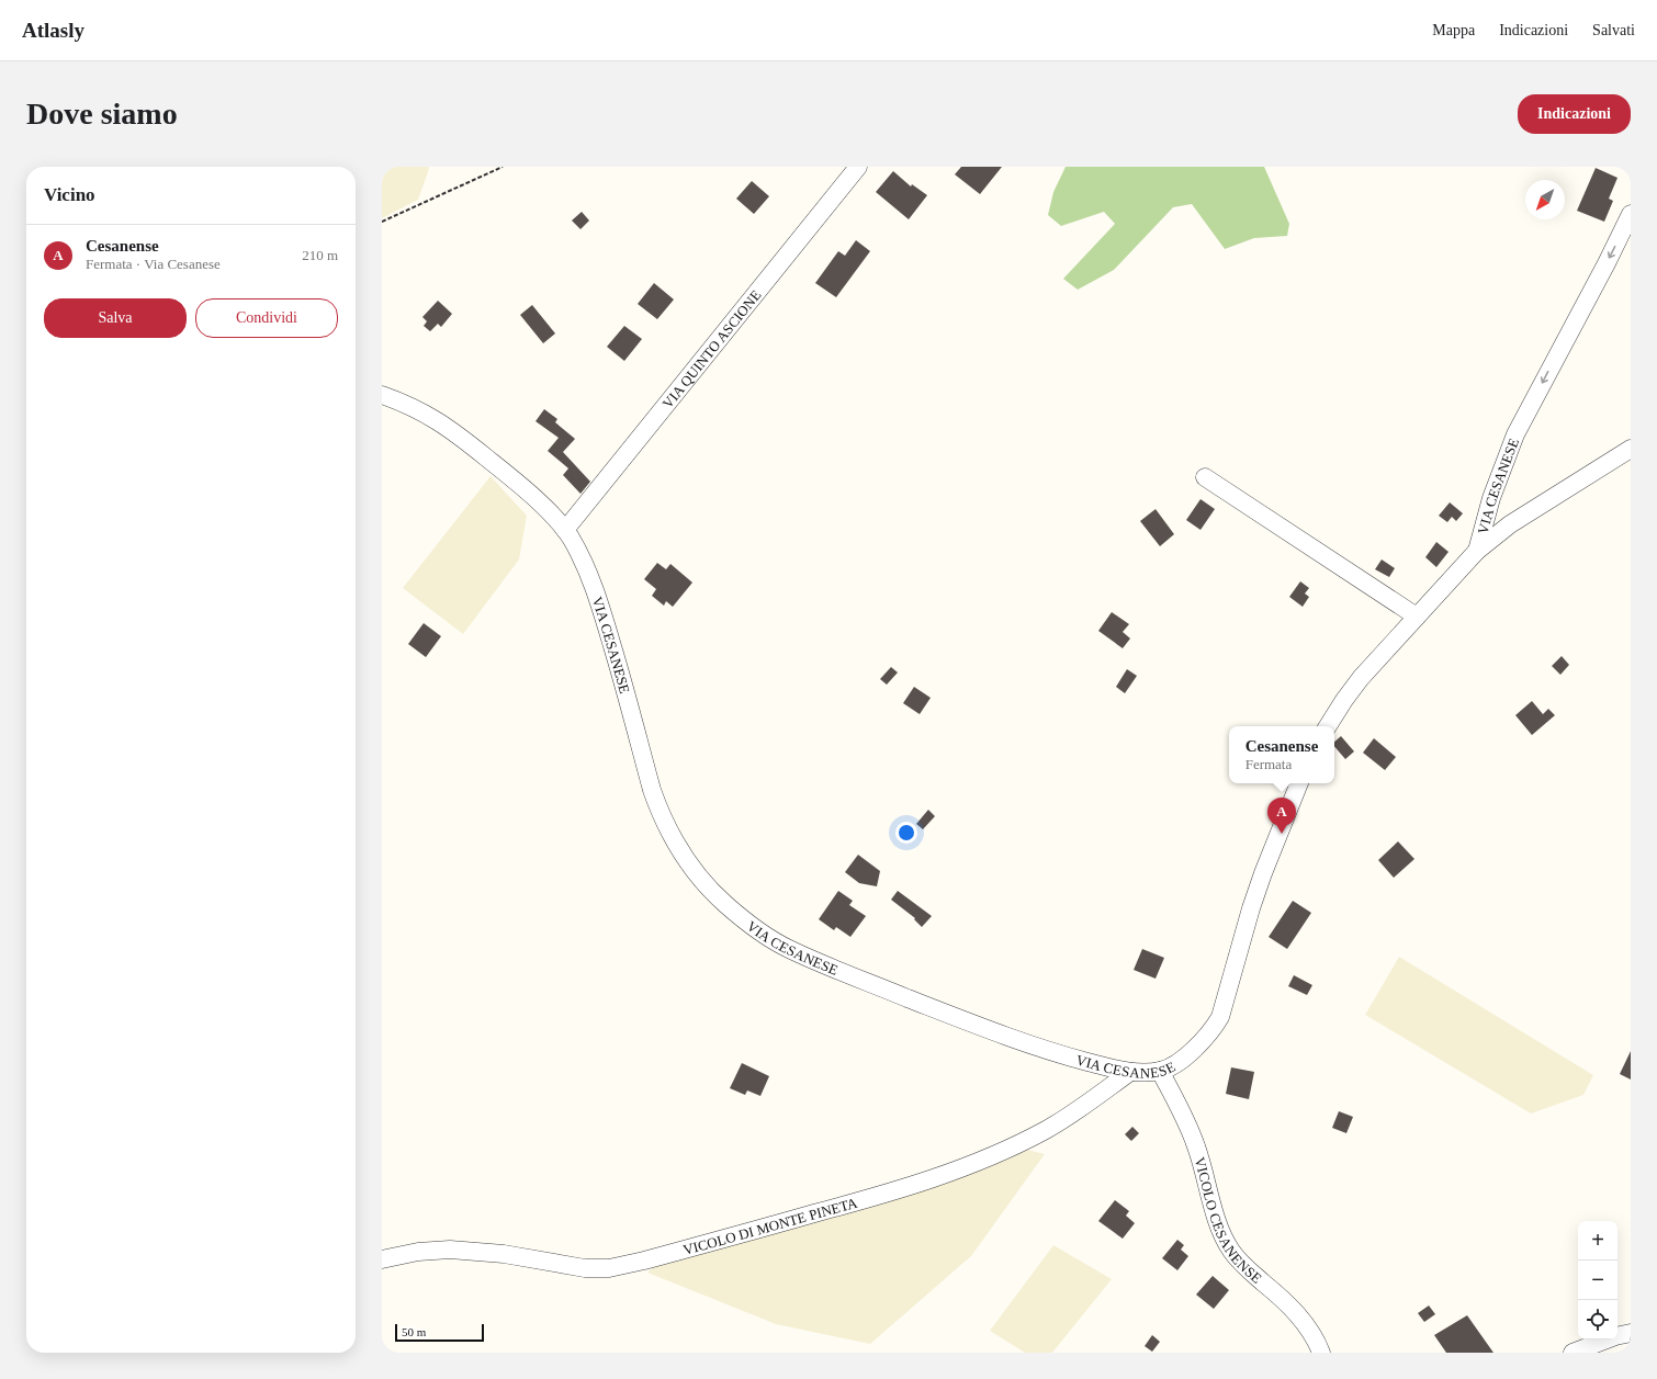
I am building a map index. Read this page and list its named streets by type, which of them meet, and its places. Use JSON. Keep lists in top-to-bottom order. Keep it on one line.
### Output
{"streets":{"street":["VIA QUINTO ASCIONE","VIA CESANESE","VICOLO CESANENSE","VICOLO DI MONTE PINETA"]},"crossings":[["VIA QUINTO ASCIONE","VIA CESANESE"],["VIA CESANESE","VICOLO CESANENSE"],["VIA CESANESE","VICOLO DI MONTE PINETA"]],"scale_bar":"50 m","north":"bottom left","page":{"header":"Atlasly","nav":["Mappa","Indicazioni","Salvati"],"buttons":["Indicazioni",["Salva","Condividi"]],"title":"Dove siamo","heading":"Vicino","list":[{"mark":"A","name":"Cesanense","note":"Fermata · Via Cesanese","value":"210 m"}],"popup":["Cesanense","Fermata"],"pins":"A","map_buttons":["+","−"],"scale":"50 m"}}
